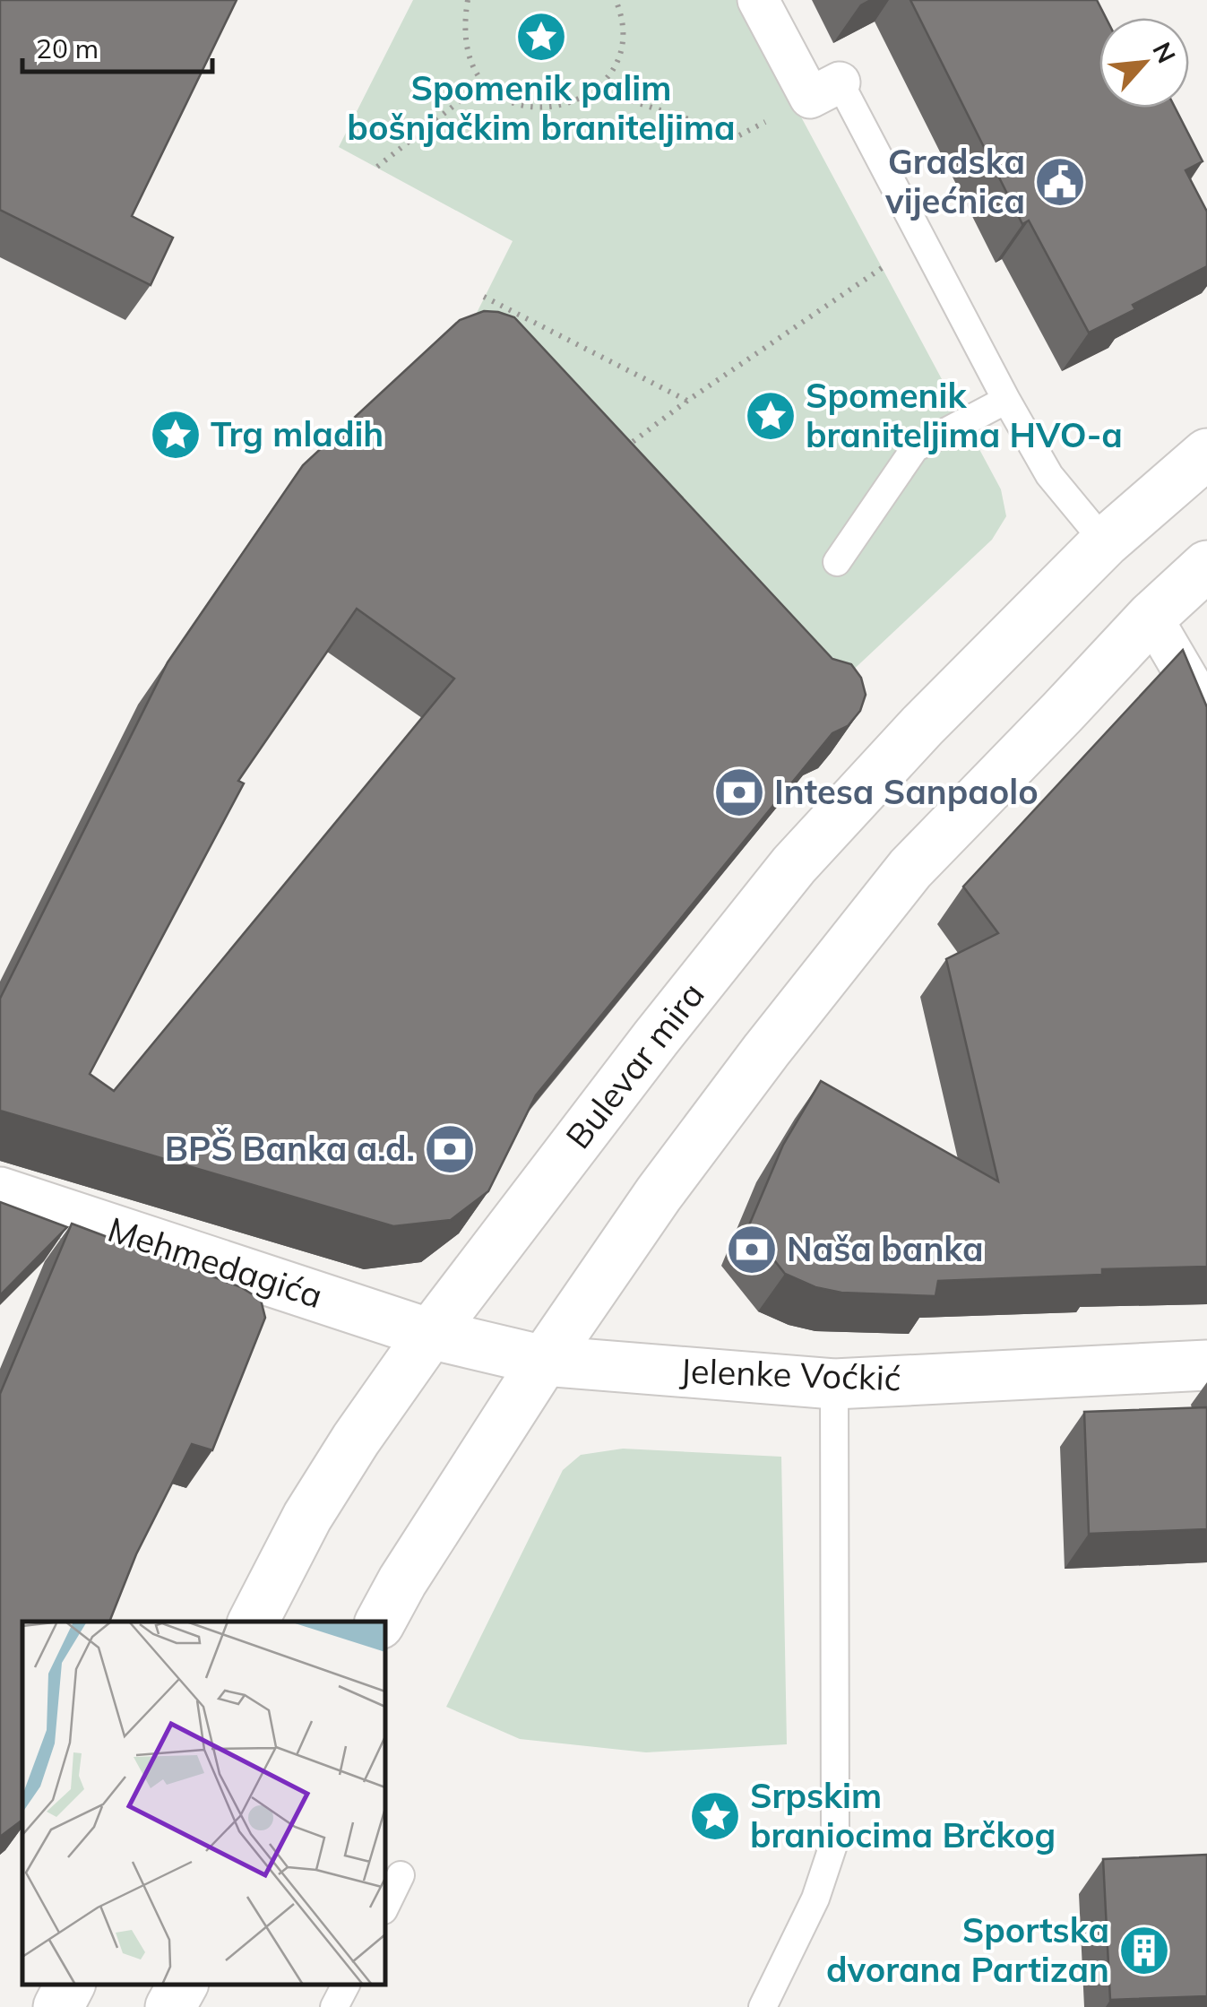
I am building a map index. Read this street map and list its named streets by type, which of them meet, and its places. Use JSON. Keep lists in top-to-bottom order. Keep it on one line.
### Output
{"streets":{"main road":["Bulevar mira","Mehmedagića","Jelenke Voćkić"]},"crossings":[["Bulevar mira","Mehmedagića"],["Bulevar mira","Jelenke Voćkić"],["Mehmedagića","Jelenke Voćkić"]],"places":{"place":["Spomenik palim bošnjačkim braniteljima","Spomenik braniteljima HVO-a","Trg mladih","Srpskim braniocima Brčkog"],"public building":["Gradska vijećnica"],"bank":["Intesa Sanpaolo","BPŠ Banka a.d.","Naša banka"],"building":["Sportska dvorana Partizan"]},"scale_bar":"20 m","north":"top right"}
